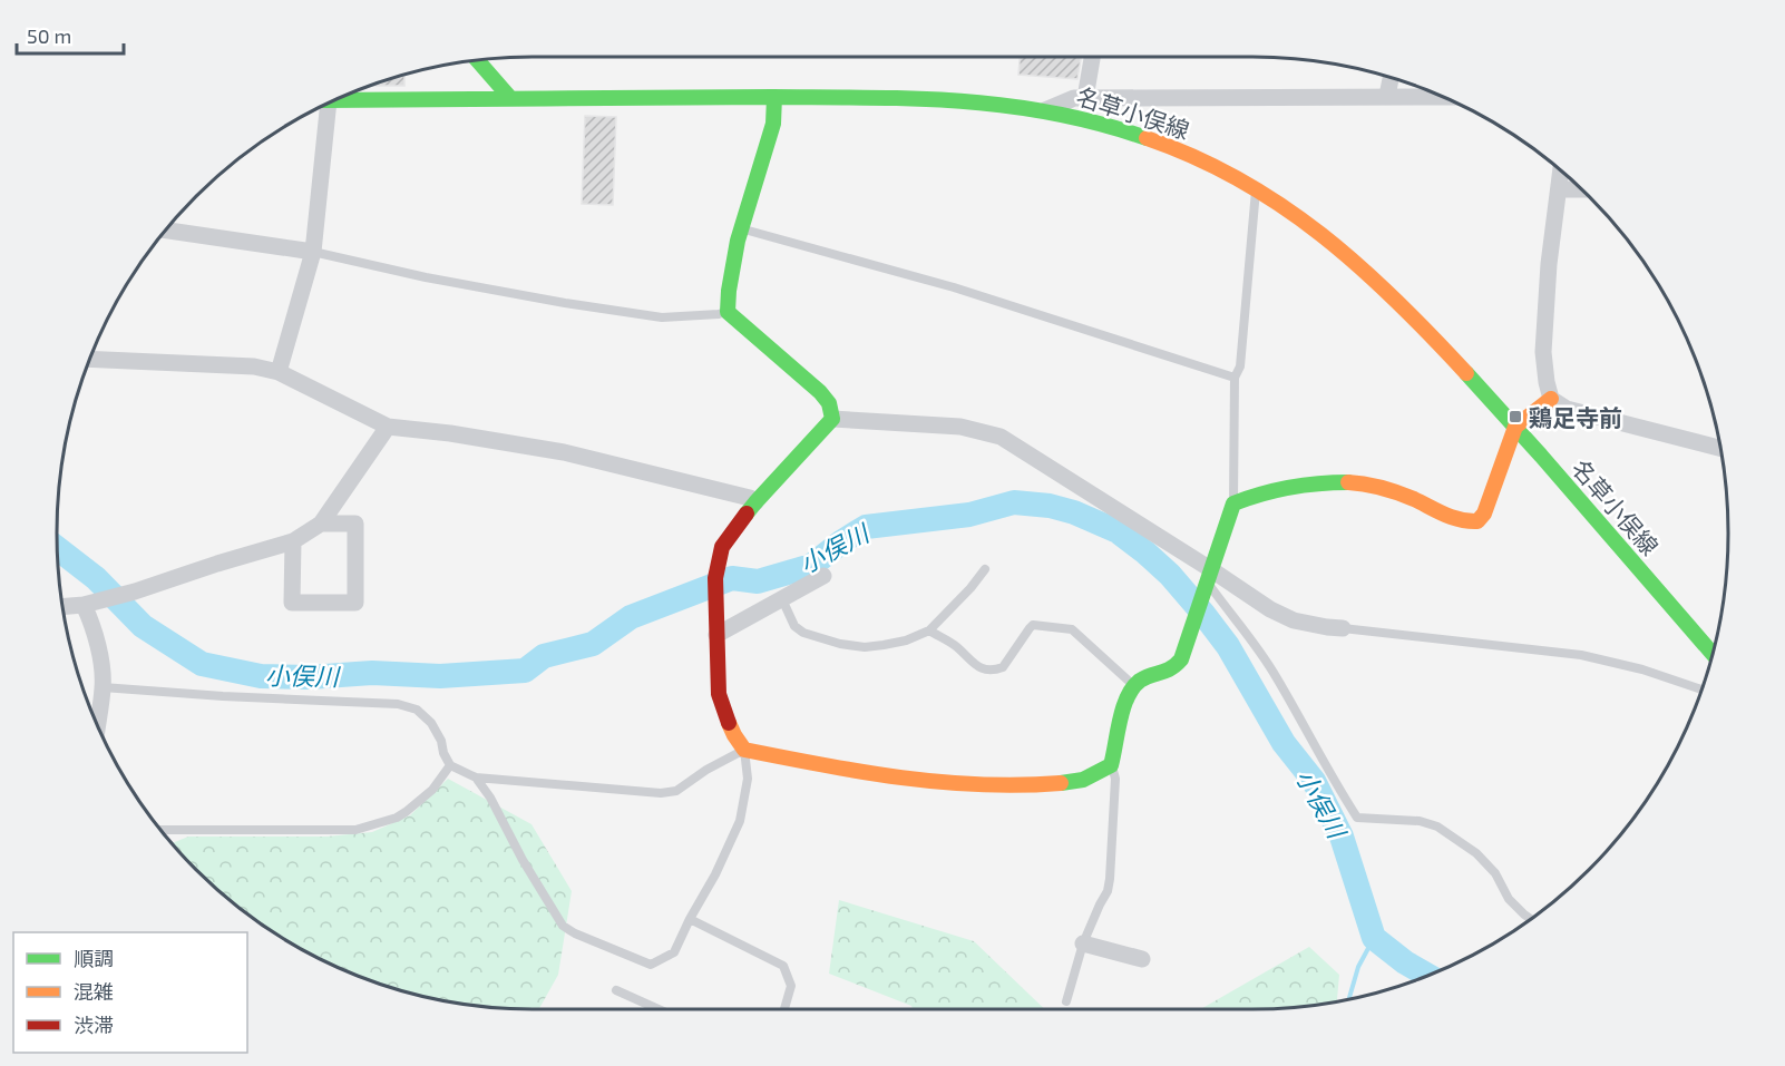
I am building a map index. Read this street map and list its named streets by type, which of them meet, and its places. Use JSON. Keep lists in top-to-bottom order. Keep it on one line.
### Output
{"streets":{"street":["名草小俣線"]},"water":["小俣川"],"places":{"transit":["鶏足寺前"]},"legend":["順調","混雑","渋滞"],"scale_bar":"50 m"}
